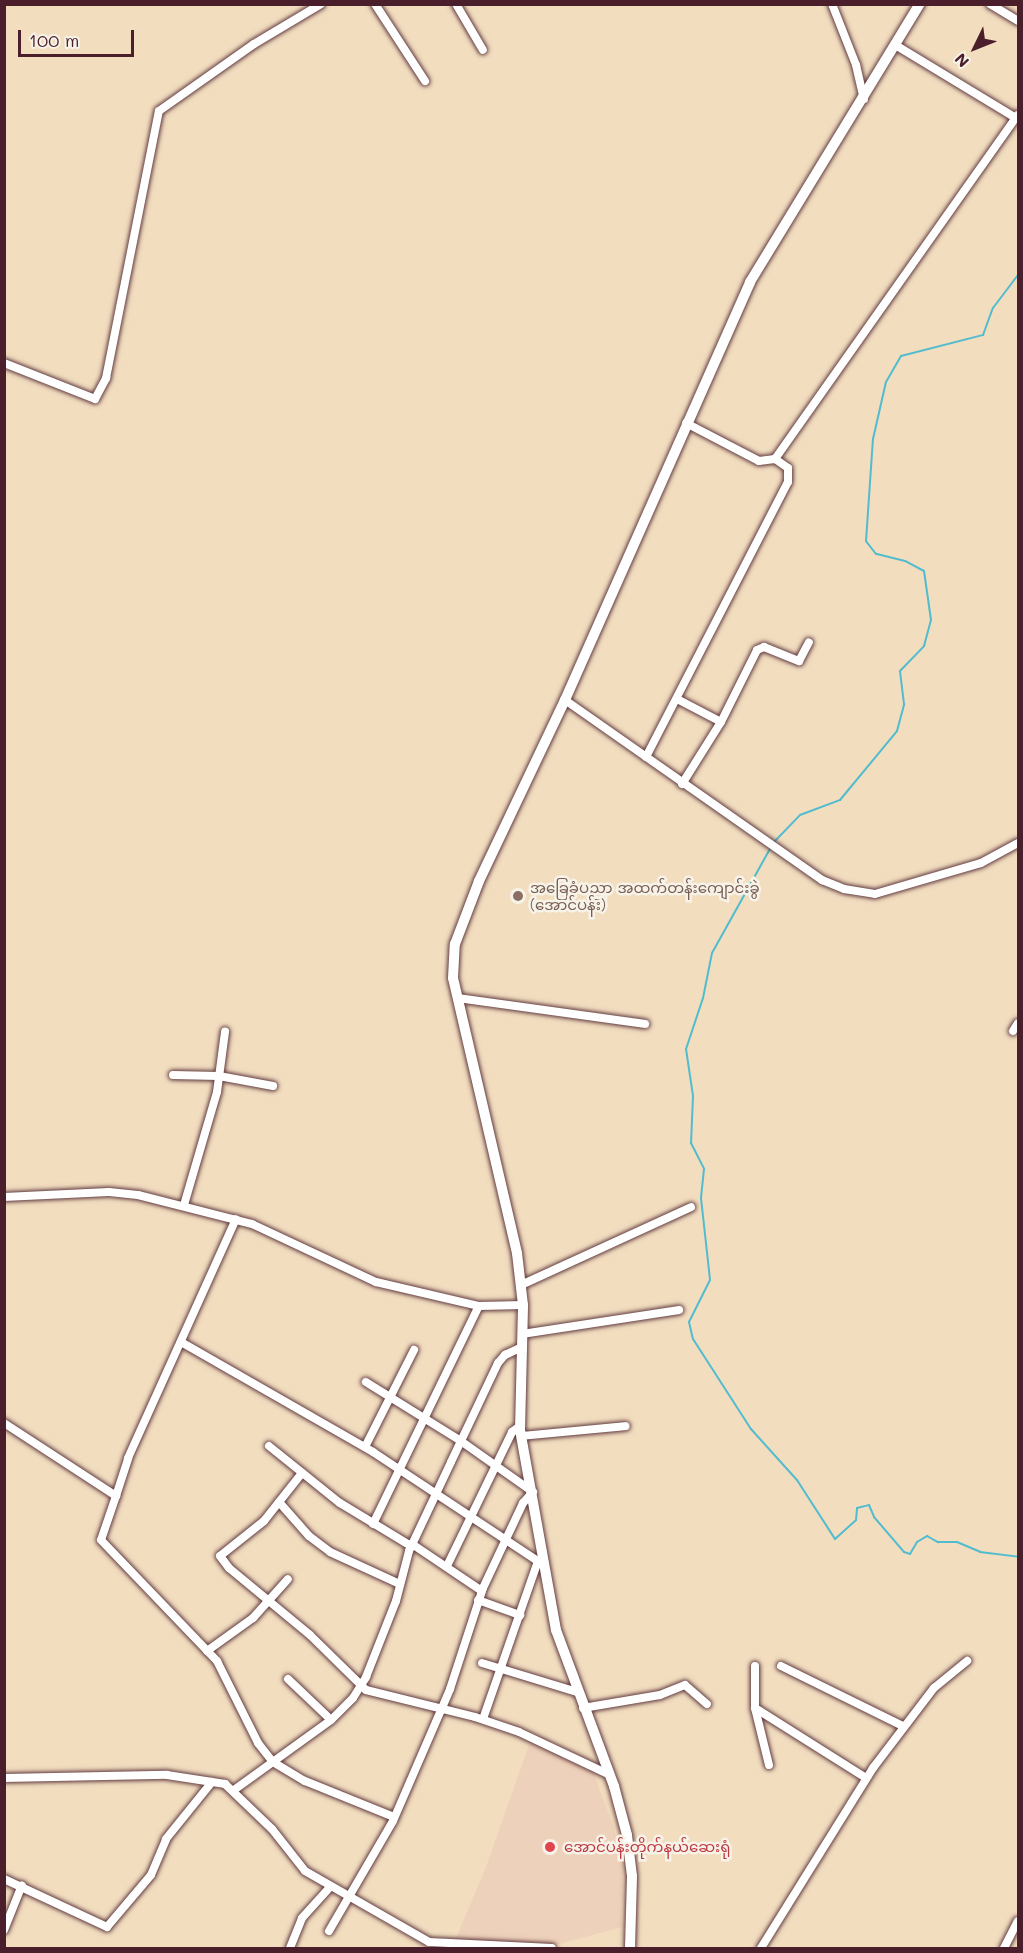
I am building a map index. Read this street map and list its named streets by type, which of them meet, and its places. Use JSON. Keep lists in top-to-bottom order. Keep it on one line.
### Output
{"places":["အခြေခံပညာ အထက်တန်းကျောင်းခွဲ (အောင်ပန်း)","အောင်ပန်းတိုက်နယ်ဆေးရုံ"],"scale_bar":"100 m","north":"bottom left"}
